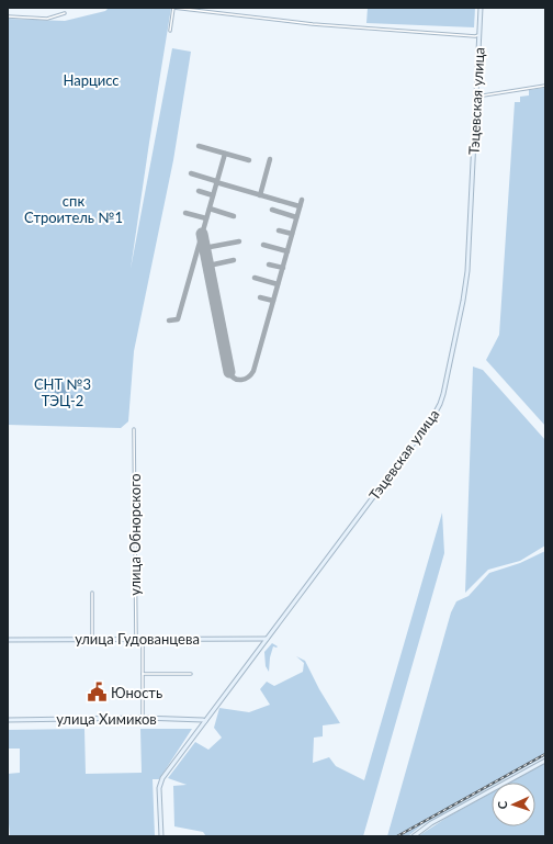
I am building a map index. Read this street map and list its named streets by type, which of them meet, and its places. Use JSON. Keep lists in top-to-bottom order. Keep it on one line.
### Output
{"streets":{"main road":["Тэцевская улица","улица Гудованцева","улица Химиков"],"street":["улица Обнорского"]},"crossings":[["Тэцевская улица","улица Гудованцева"],["Тэцевская улица","улица Химиков"],["улица Обнорского","улица Гудованцева"]],"parks":["Нарцисс","спк Строитель №1","СНТ №3 ТЭЦ-2"],"places":{"public building":["Юность"]},"north":"left"}
